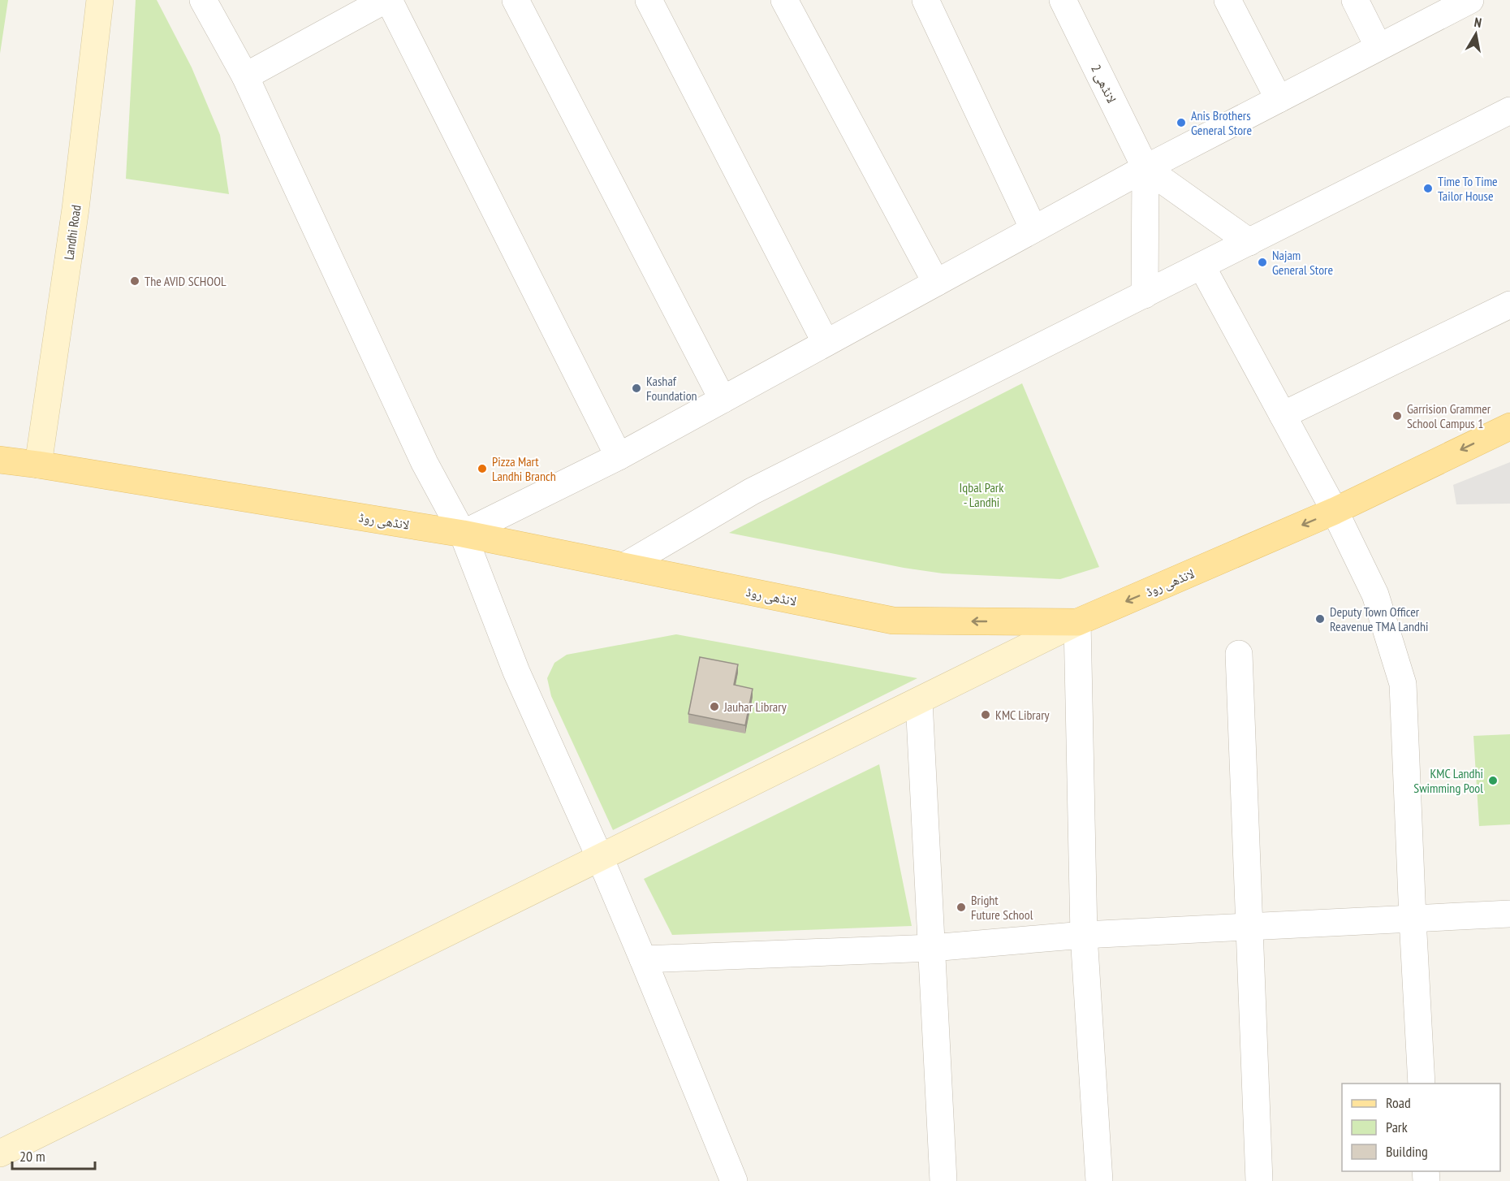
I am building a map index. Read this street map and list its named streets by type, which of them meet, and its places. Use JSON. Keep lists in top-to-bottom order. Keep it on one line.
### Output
{"streets":{"main road":["لانڈھی روڈ"],"street":["لانڈھی 2","Landhi Road"]},"crossings":[["Landhi Road","لانڈھی روڈ"]],"one_way":["لانڈھی روڈ"],"parks":["Iqbal Park - Landhi"],"places":["Anis Brothers General Store","Time To Time Tailor House","Najam General Store","The AVID SCHOOL","Kashaf Foundation","Garrision Grammer School Campus 1","Pizza Mart Landhi Branch","Deputy Town Officer Reavenue TMA Landhi","Jauhar Library","KMC Library","KMC Landhi Swimming Pool","Bright Future School"],"legend":["Road","Park","Building"],"scale_bar":"20 m","north":"top"}
